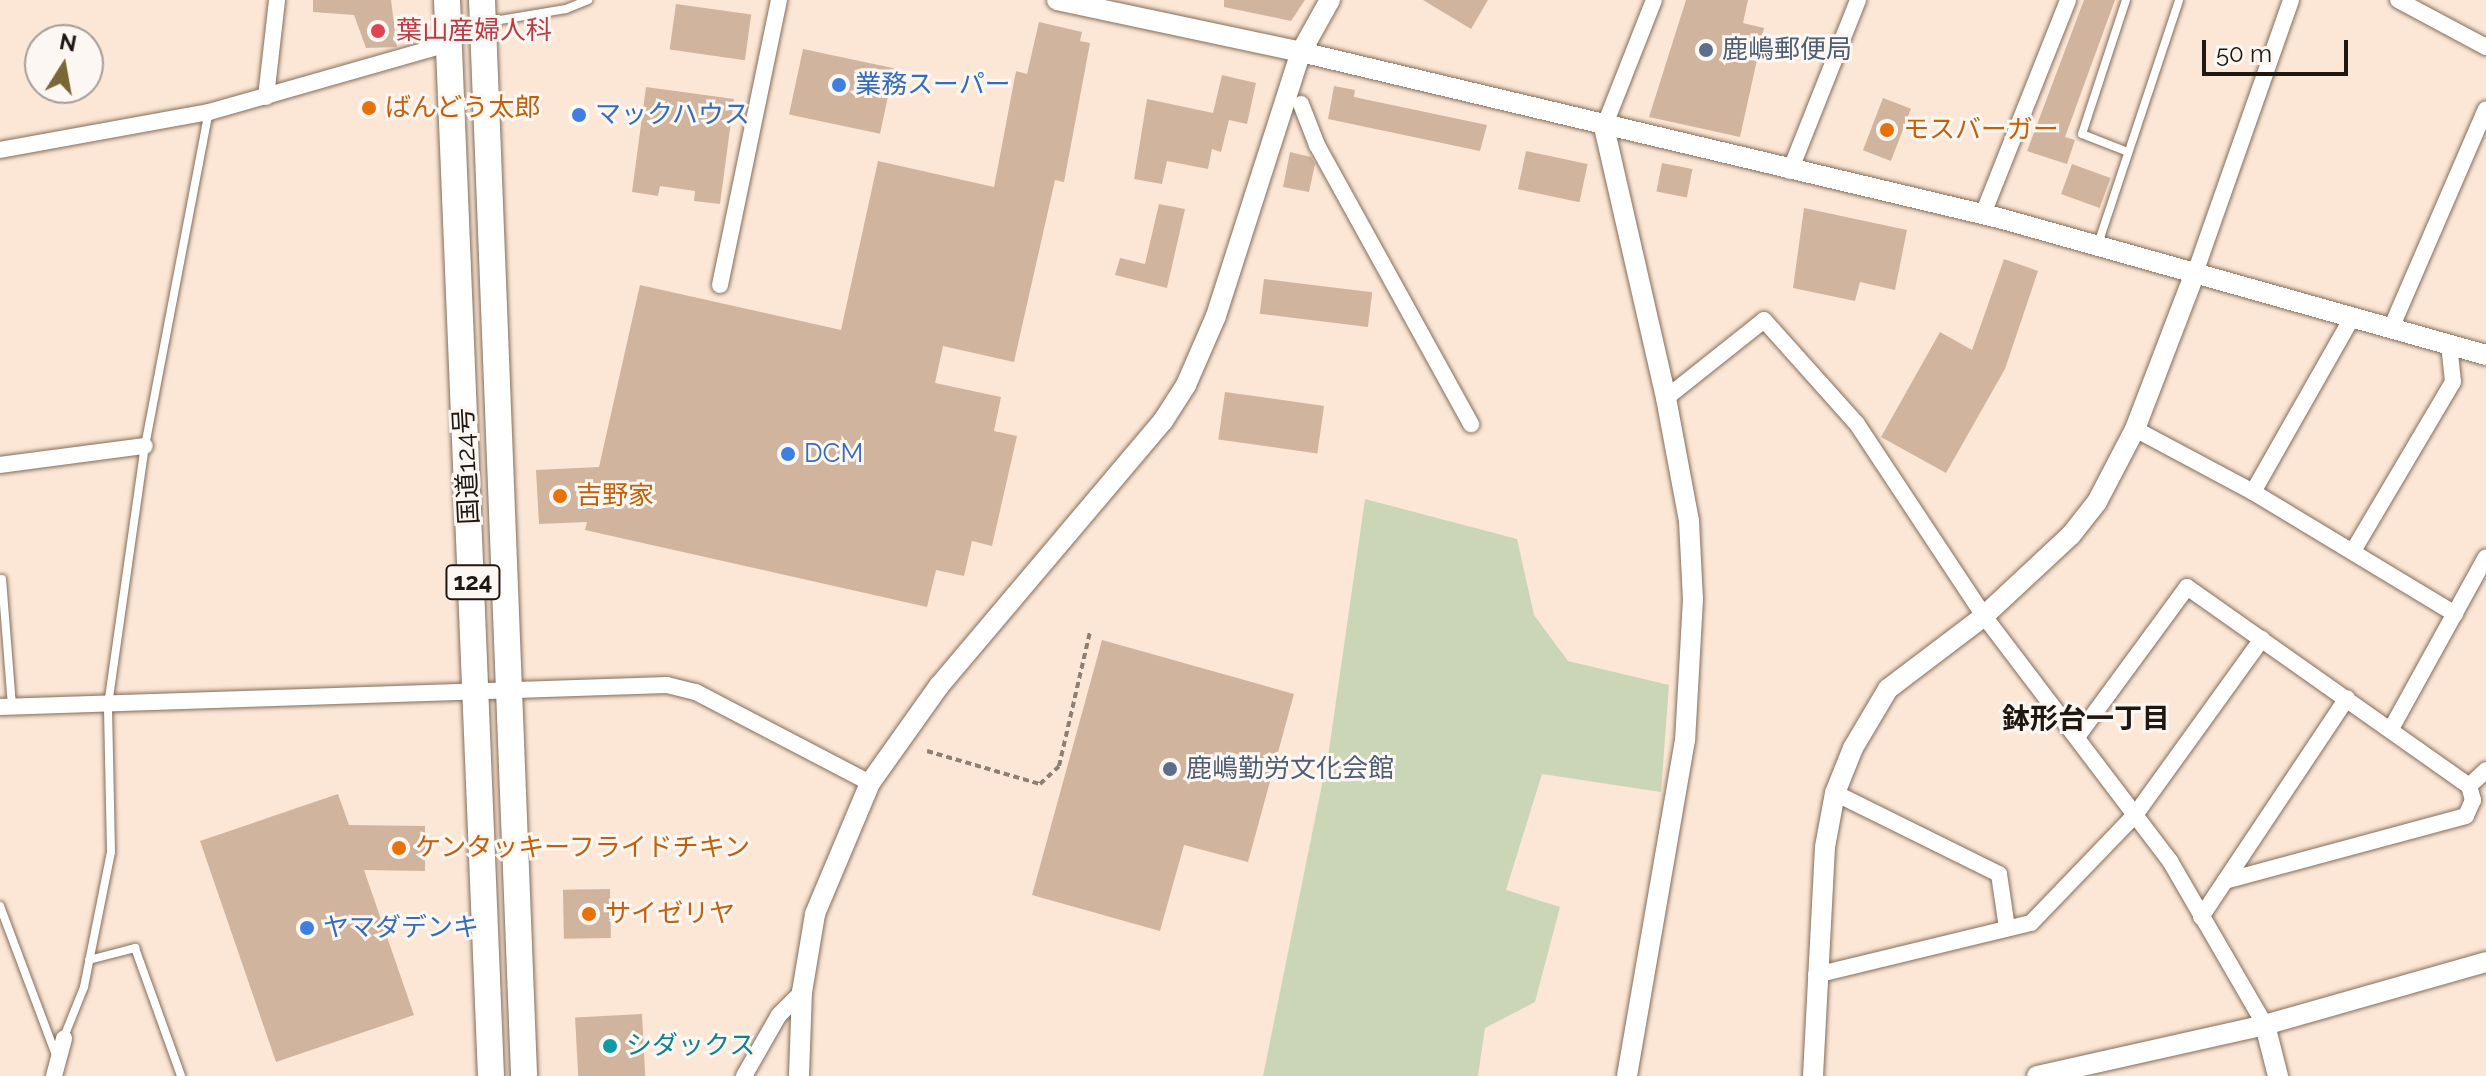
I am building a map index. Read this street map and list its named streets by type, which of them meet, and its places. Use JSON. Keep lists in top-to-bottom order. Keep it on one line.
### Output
{"streets":{"highway":["国道124号","124"]},"districts":["鉢形台一丁目"],"places":["葉山産婦人科","鹿嶋郵便局","業務スーパー","ばんどう太郎","マックハウス","モスバーガー","DCM","吉野家","鹿嶋勤労文化会館","ケンタッキーフライドチキン","サイゼリヤ","ヤマダデンキ","シダックス"],"scale_bar":"50 m","north":"top"}
